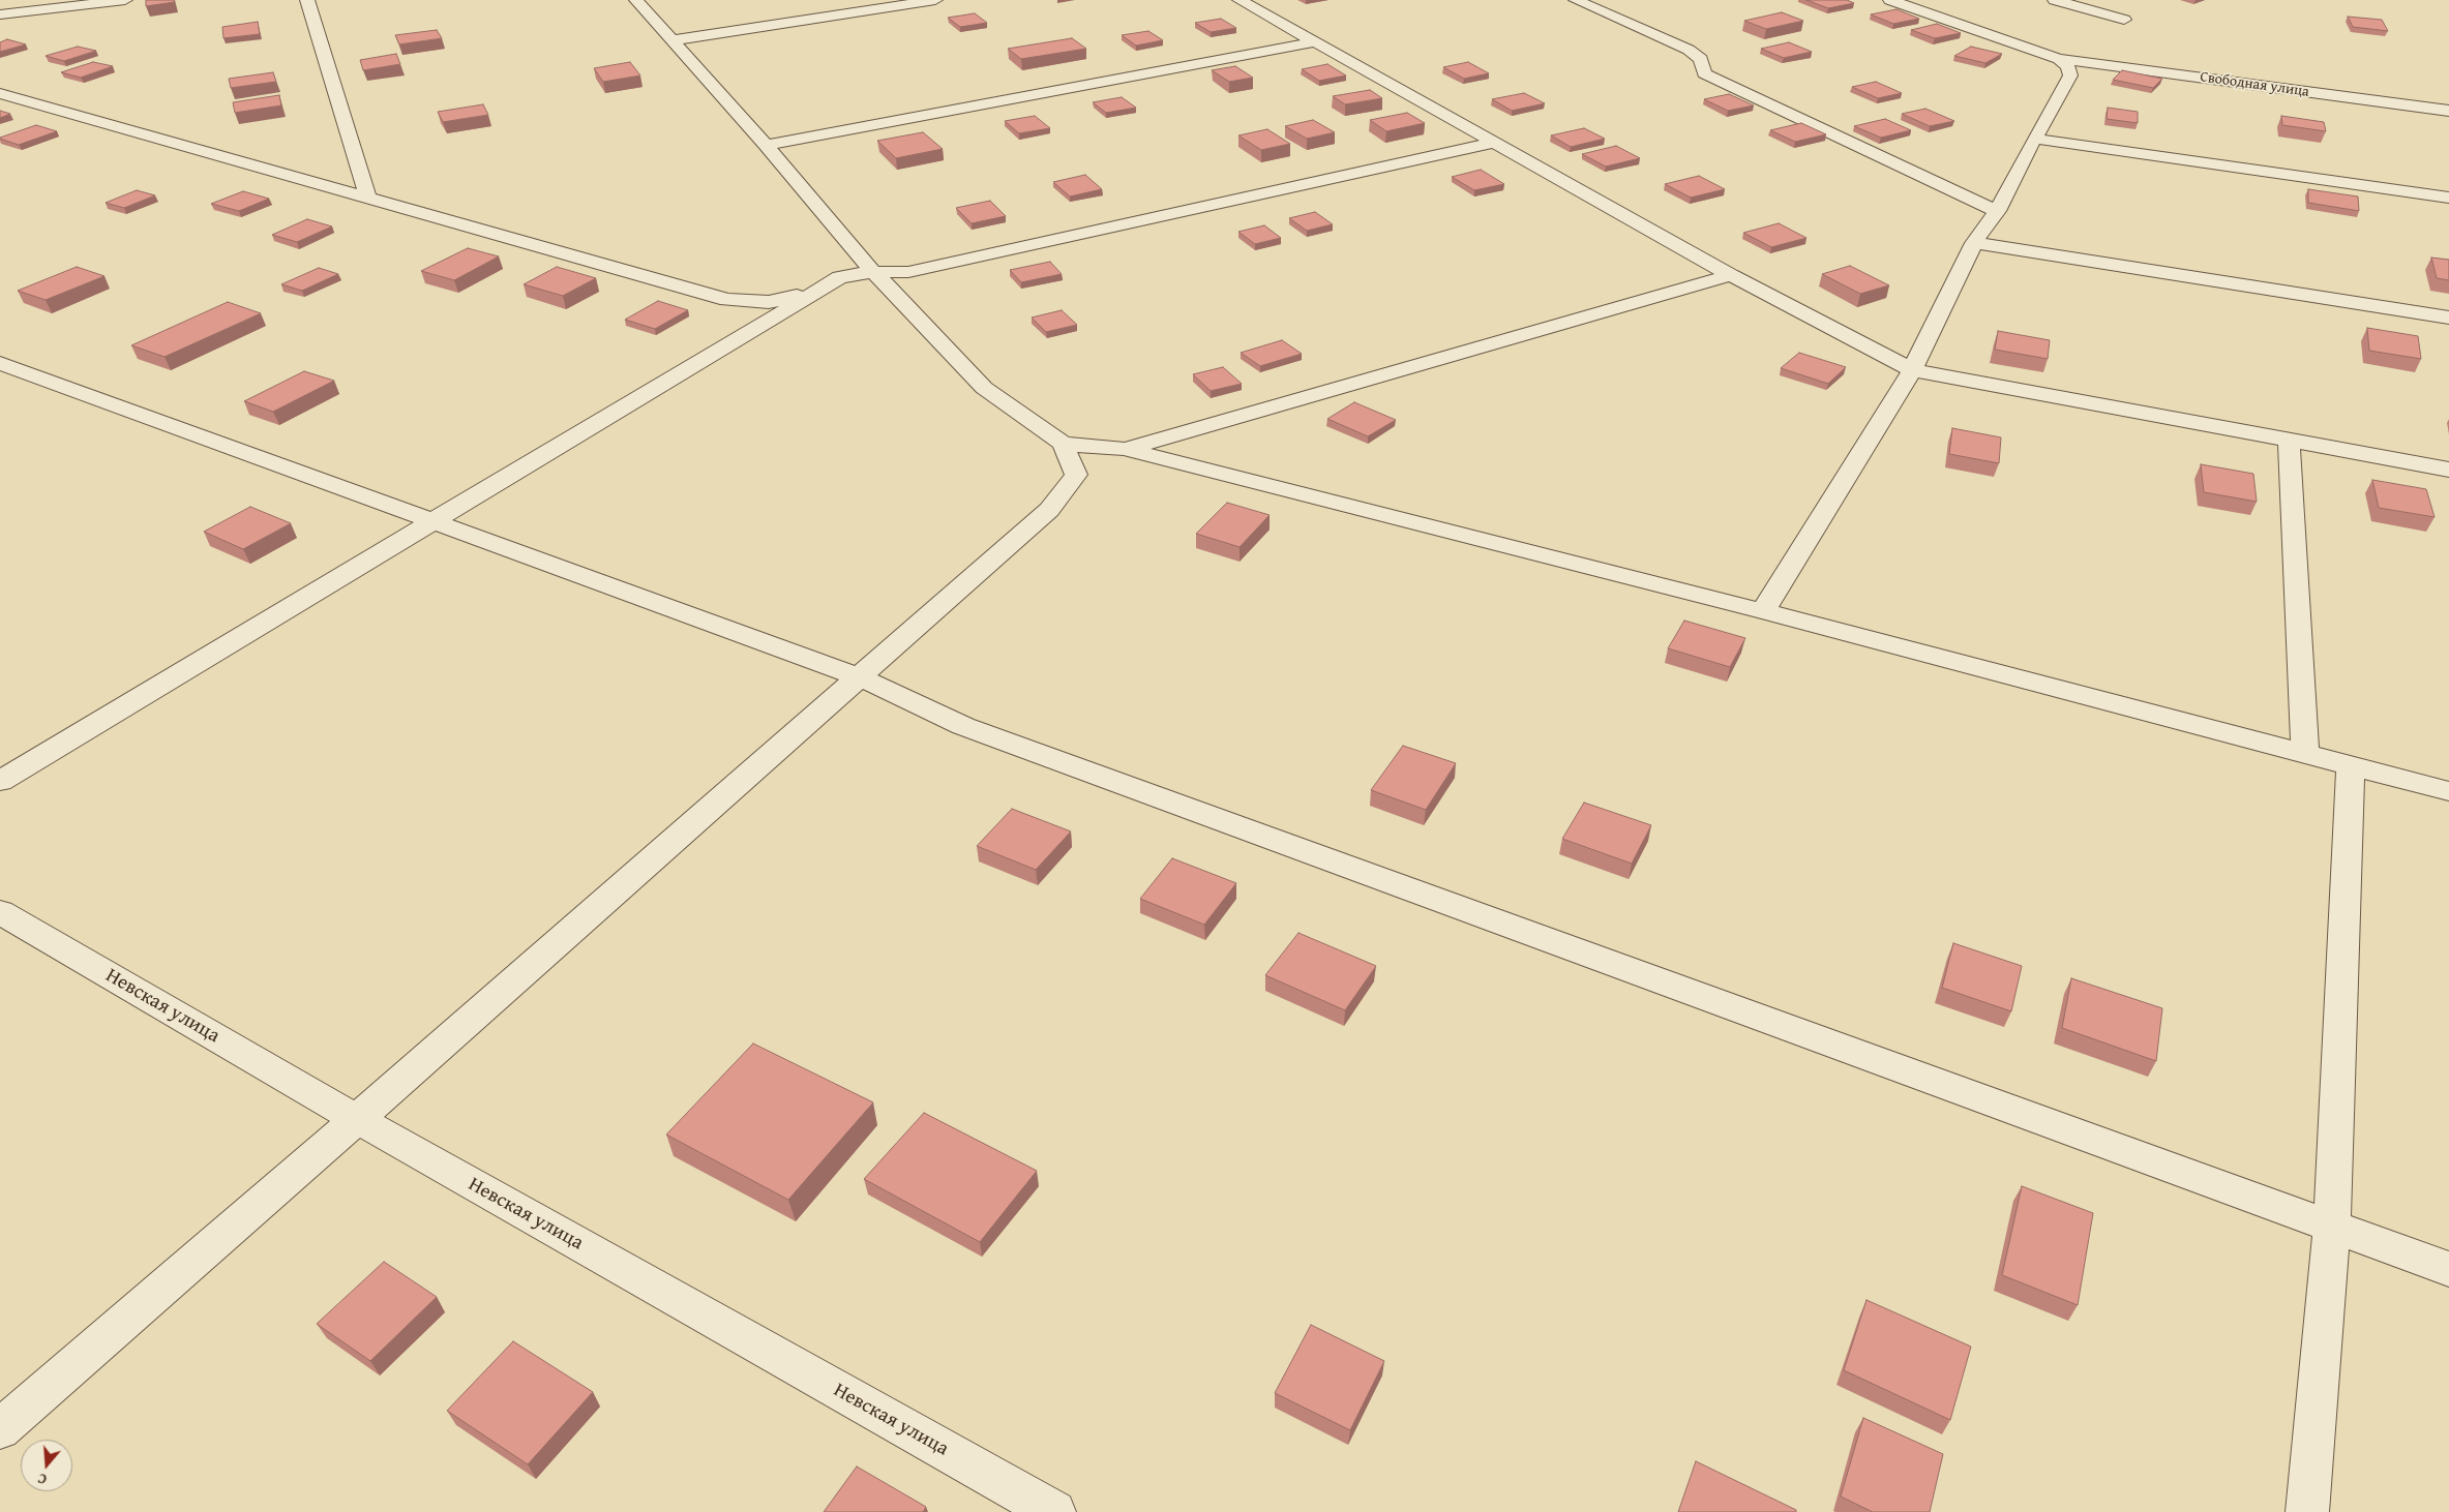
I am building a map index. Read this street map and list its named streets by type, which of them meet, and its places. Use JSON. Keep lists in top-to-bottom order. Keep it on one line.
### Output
{"streets":{"street":["Свободная улица","Невская улица"]},"north":"bottom"}
